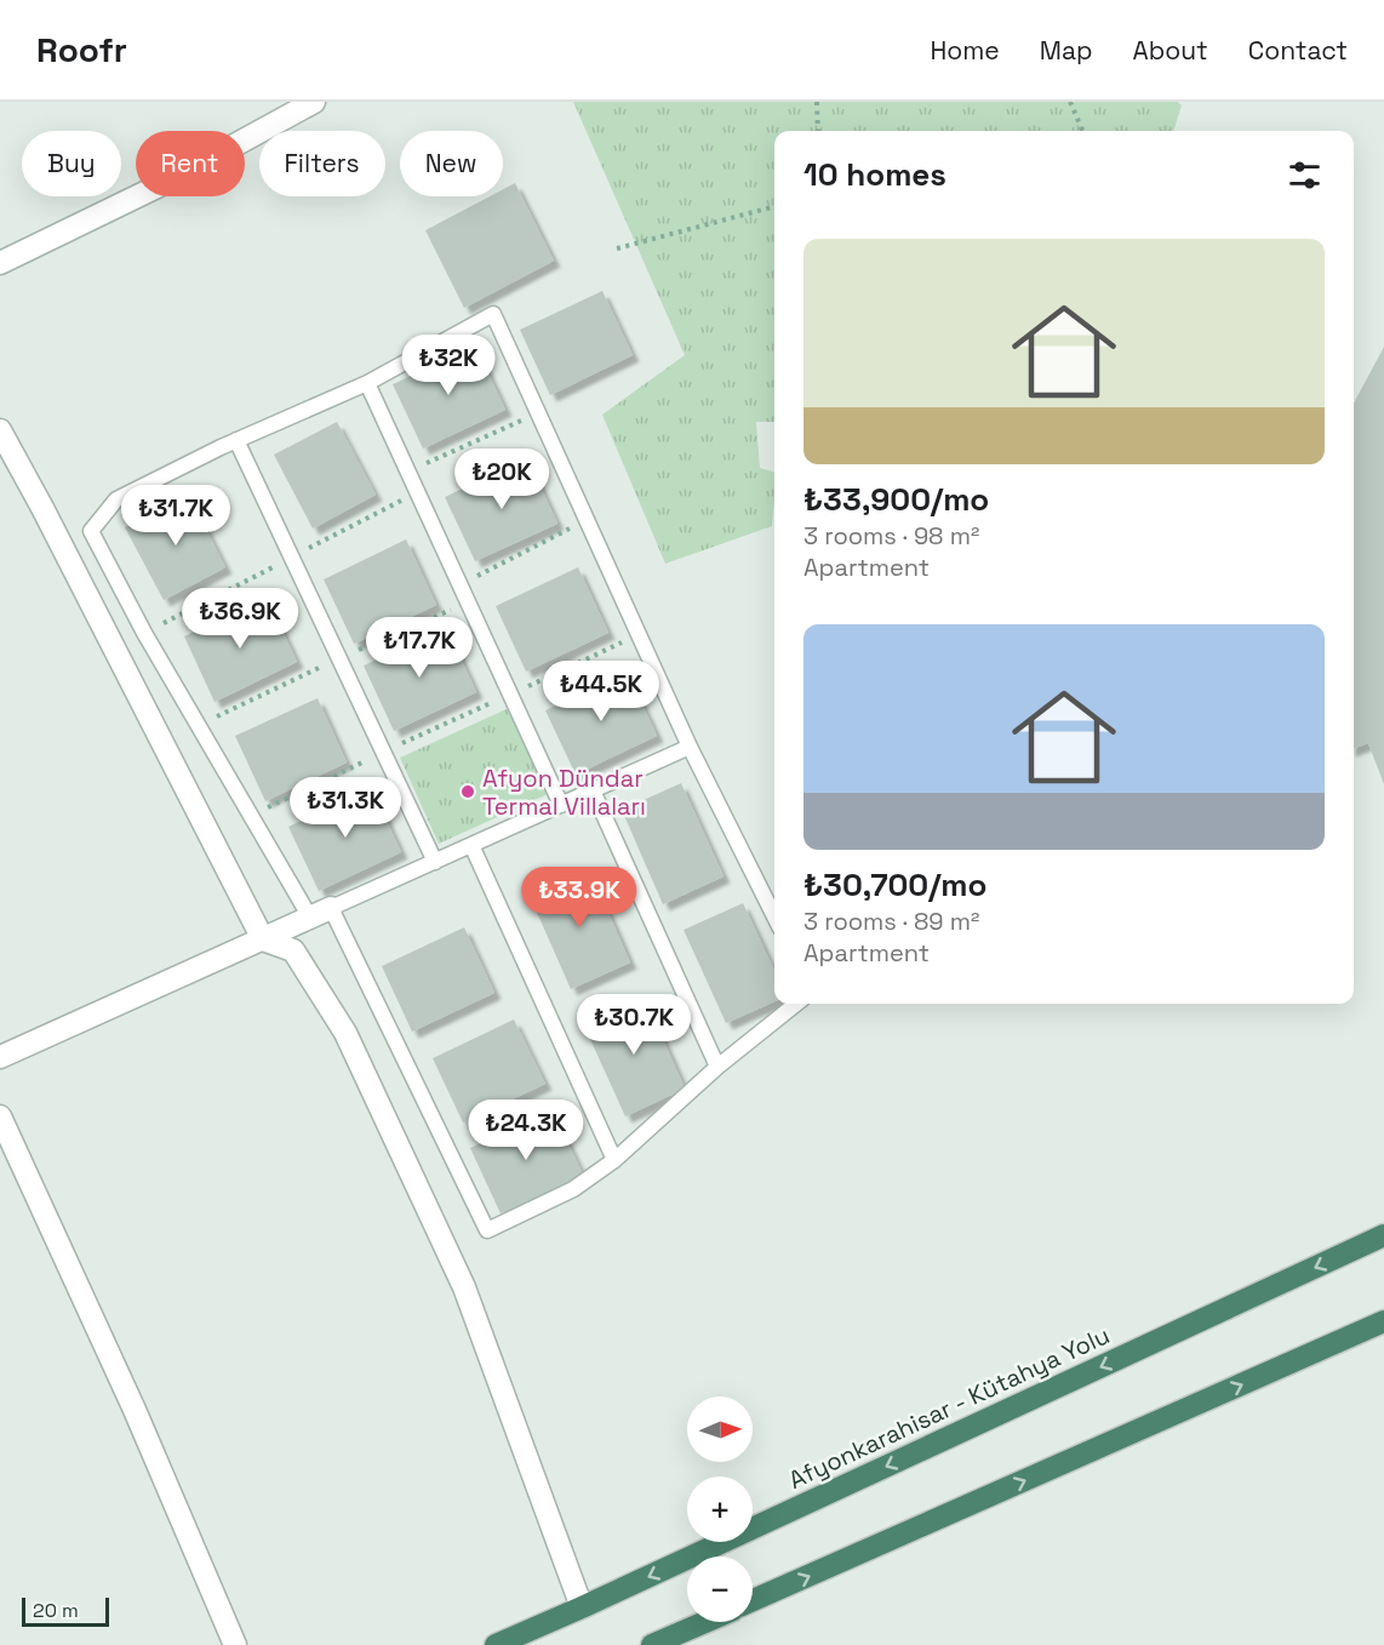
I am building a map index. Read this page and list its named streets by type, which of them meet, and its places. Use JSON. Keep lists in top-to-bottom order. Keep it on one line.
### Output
{"streets":{"highway":["Afyonkarahisar - Kütahya Yolu"]},"places":["Afyon Dündar Termal Villaları"],"scale_bar":"20 m","north":"right","page":{"header":"Roofr","nav":["Home","Map","About","Contact"],"chip":["Buy","Rent","Filters","New"],"heading":"10 homes","list":[{"name":"₺33,900/mo","note":"3 rooms · 98 m² · Apartment"},{"name":"₺30,700/mo","note":"3 rooms · 89 m² · Apartment"}],"price":["₺32K","₺20K","₺31.7K","₺36.9K","₺17.7K","₺44.5K","₺31.3K","₺33.9K","₺30.7K","₺24.3K"],"map_buttons":["+","−"],"scale":"20 m"}}
